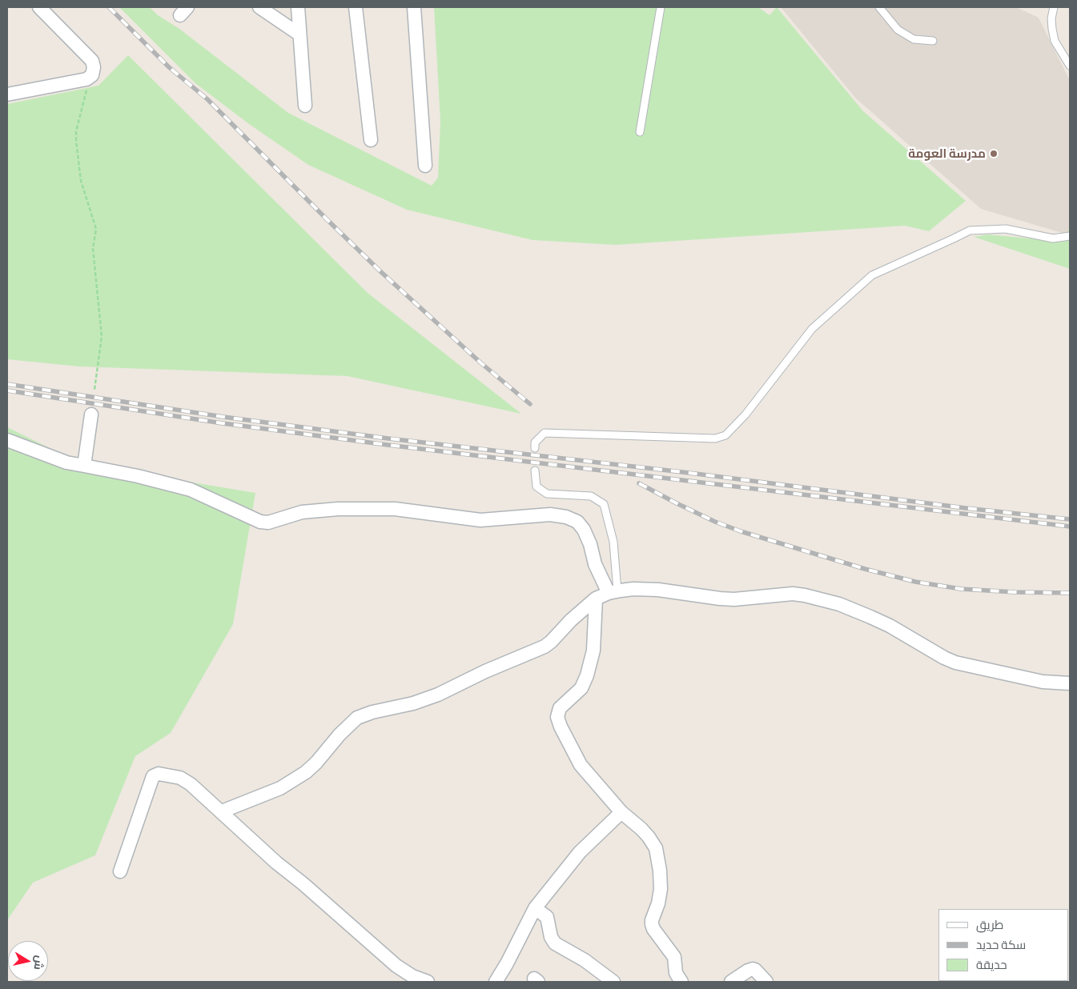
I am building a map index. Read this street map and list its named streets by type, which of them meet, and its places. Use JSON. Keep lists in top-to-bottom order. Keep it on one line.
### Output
{"places":["مدرسة العومة"],"legend":["طريق","سكة حديد","حديقة"],"north":"right"}
